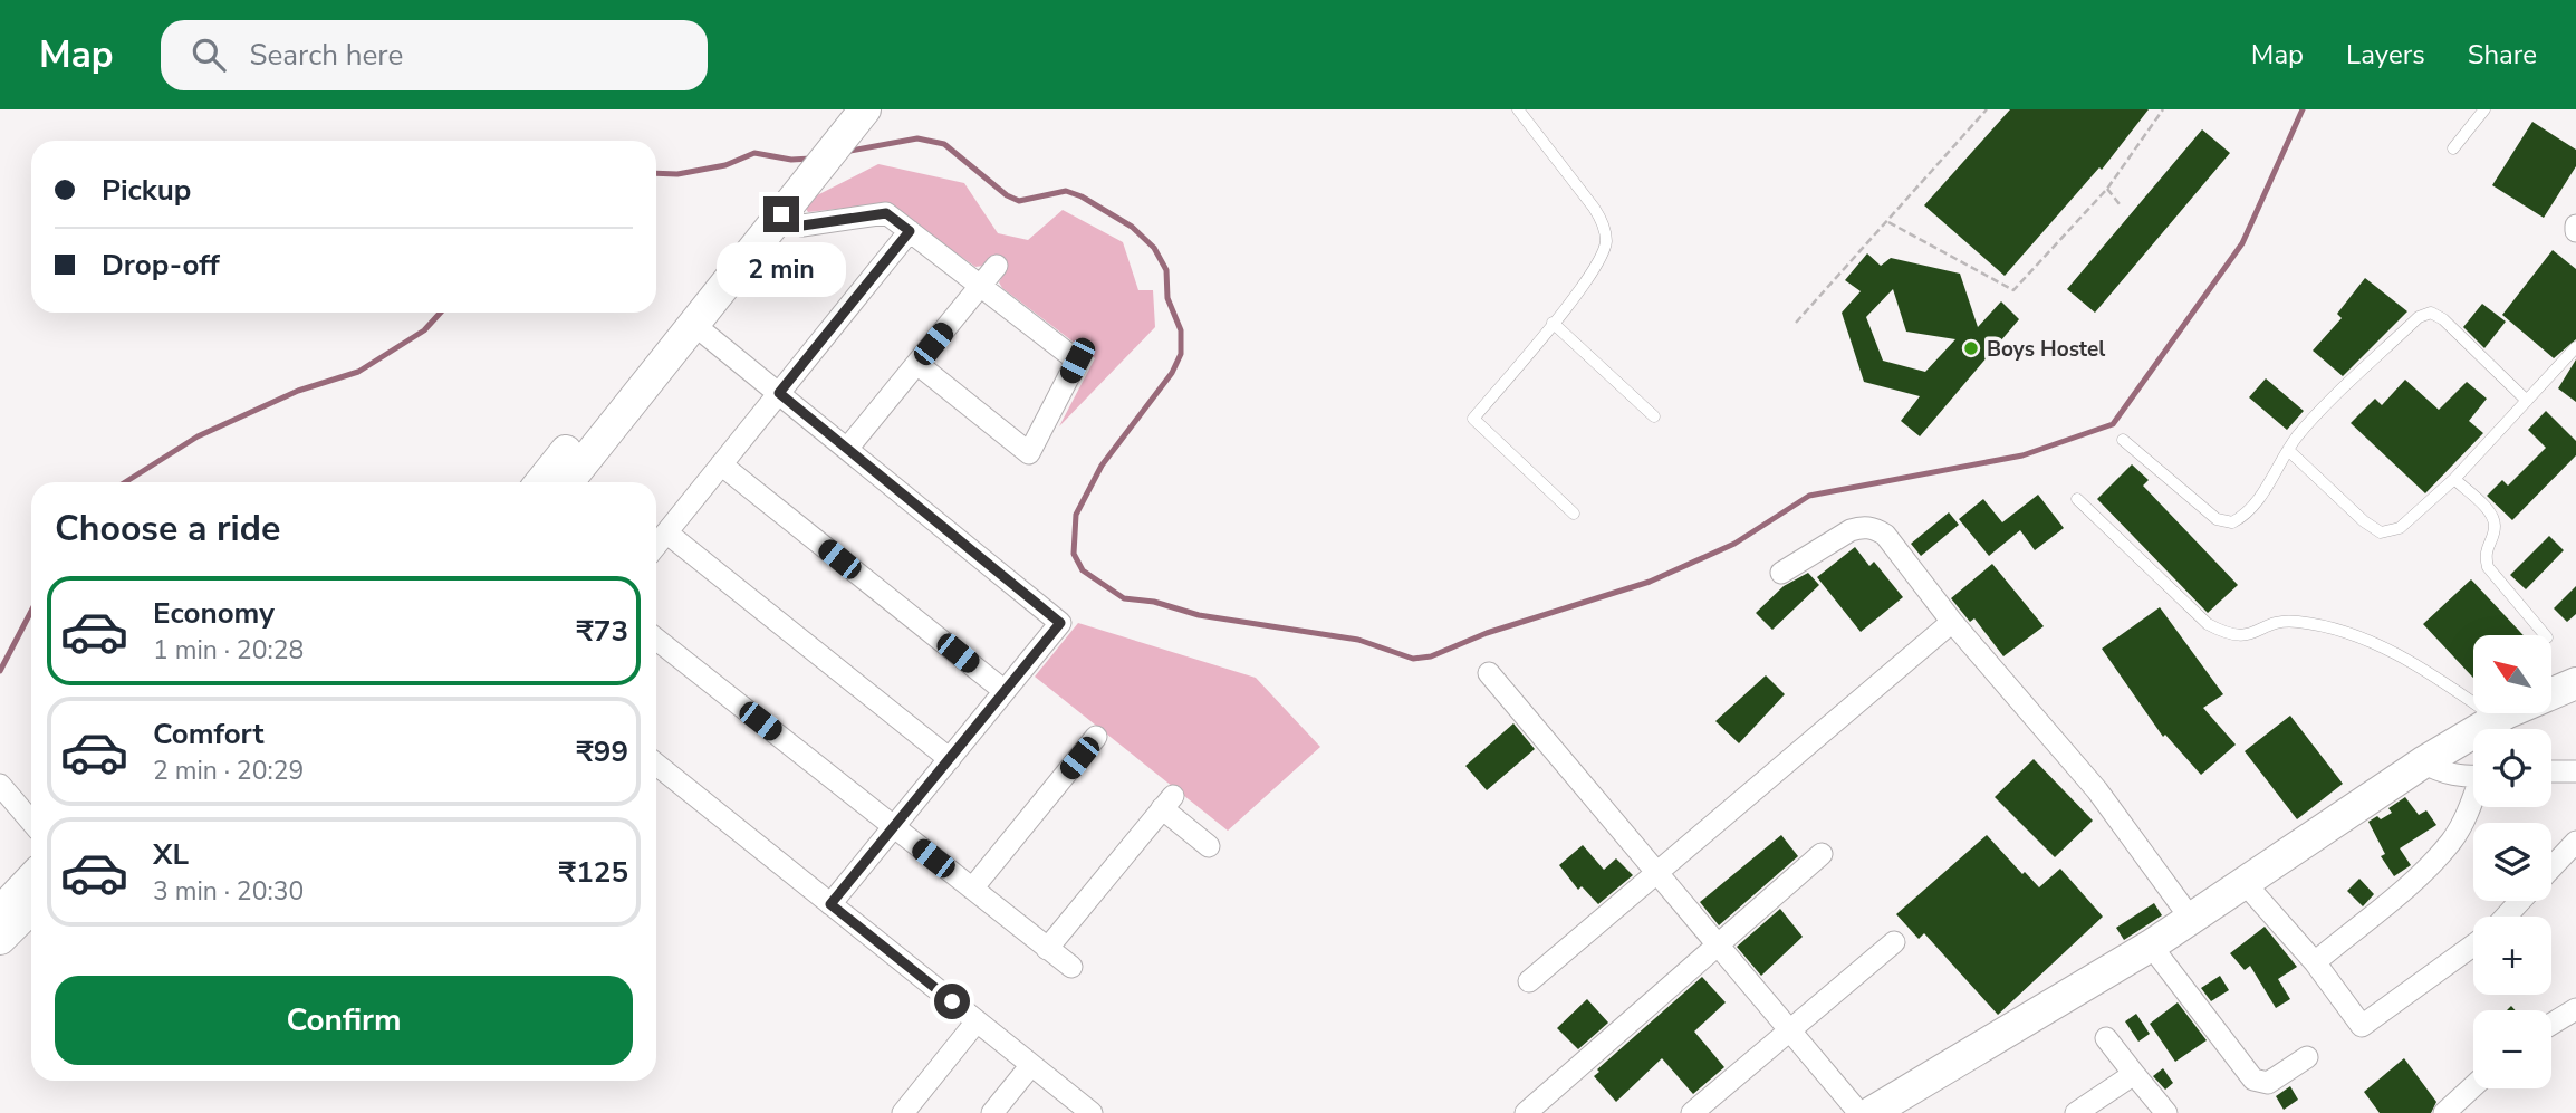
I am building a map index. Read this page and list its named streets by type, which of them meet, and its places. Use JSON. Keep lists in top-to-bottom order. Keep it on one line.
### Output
{"places":["Boys Hostel"],"north":"top left","page":{"header":"Map","search":"Search here","nav":["Map","Layers","Share"],"banner":["Pickup","Drop-off"],"bubble":"2 min","heading":"Choose a ride","list":[{"name":"Economy","note":"1 min · 20:28","value":"₹73"},{"name":"Comfort","note":"2 min · 20:29","value":"₹99"},{"name":"XL","note":"3 min · 20:30","value":"₹125"}],"map_buttons":["+","−"],"buttons":"Confirm"}}
